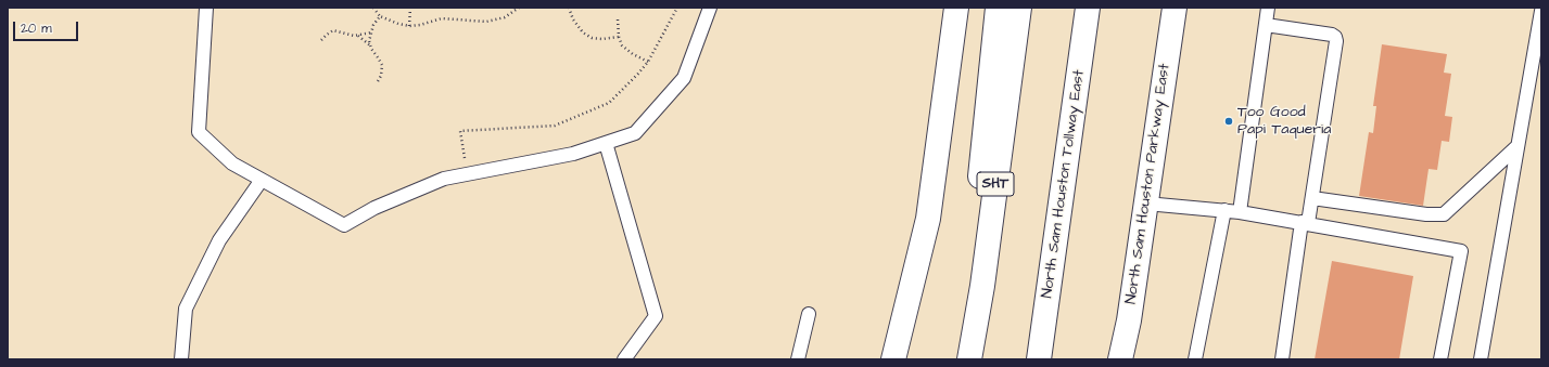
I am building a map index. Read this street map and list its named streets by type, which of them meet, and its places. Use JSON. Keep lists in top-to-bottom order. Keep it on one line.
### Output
{"streets":{"main road":["SHT","North Sam Houston Tollway East","North Sam Houston Parkway East"]},"places":["Too Good Papi Taqueria"],"scale_bar":"20 m"}
